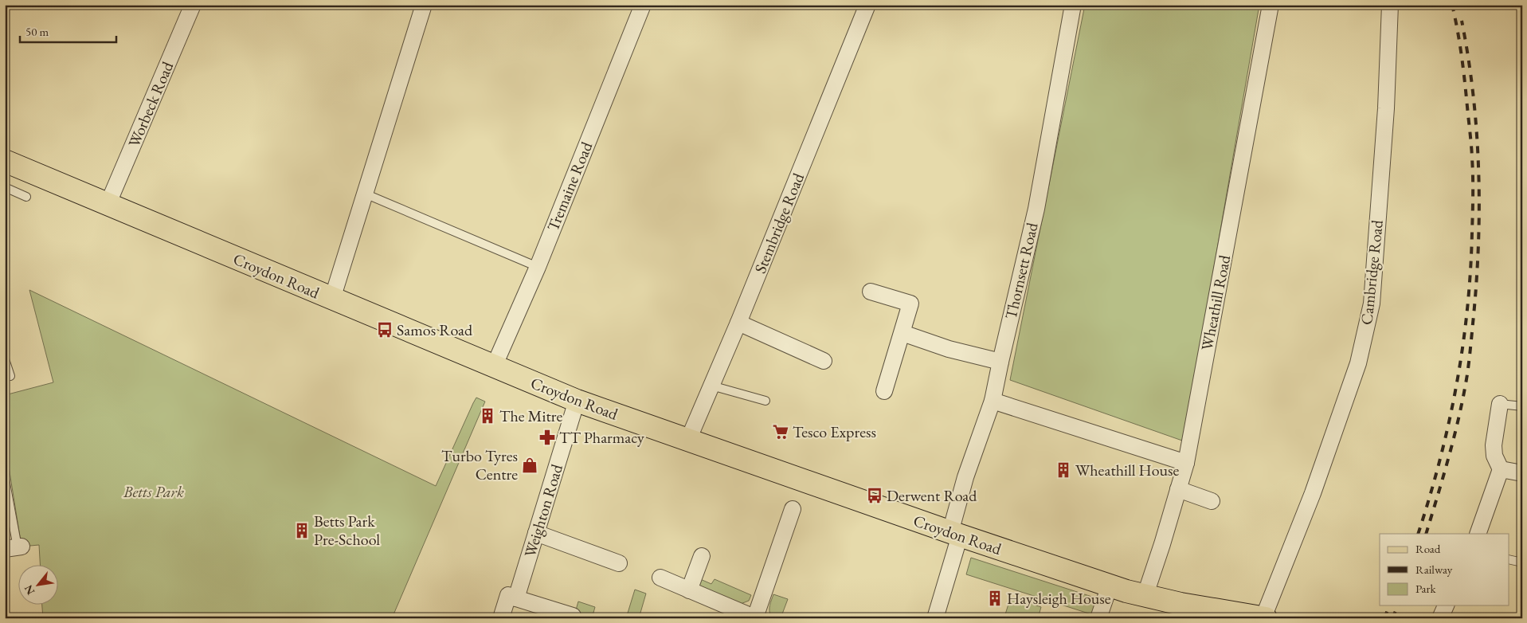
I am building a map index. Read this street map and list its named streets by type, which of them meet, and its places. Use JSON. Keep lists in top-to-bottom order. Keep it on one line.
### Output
{"streets":{"main road":["Croydon Road"],"street":["Worbeck Road","Tremaine Road","Stembridge Road","Thornsett Road","Cambridge Road","Wheathill Road","Weighton Road"]},"crossings":[["Worbeck Road","Croydon Road"],["Tremaine Road","Croydon Road"],["Stembridge Road","Croydon Road"],["Thornsett Road","Croydon Road"],["Cambridge Road","Croydon Road"],["Croydon Road","Wheathill Road"],["Croydon Road","Weighton Road"]],"parks":["Betts Park"],"places":{"bus stop":["Samos Road","Derwent Road"],"building":["The Mitre","Wheathill House","Betts Park Pre-School","Haysleigh House"],"supermarket":["Tesco Express"],"pharmacy":["TT Pharmacy"],"shop":["Turbo Tyres Centre"]},"legend":["Road","Railway","Park"],"scale_bar":"50 m","north":"bottom left"}
